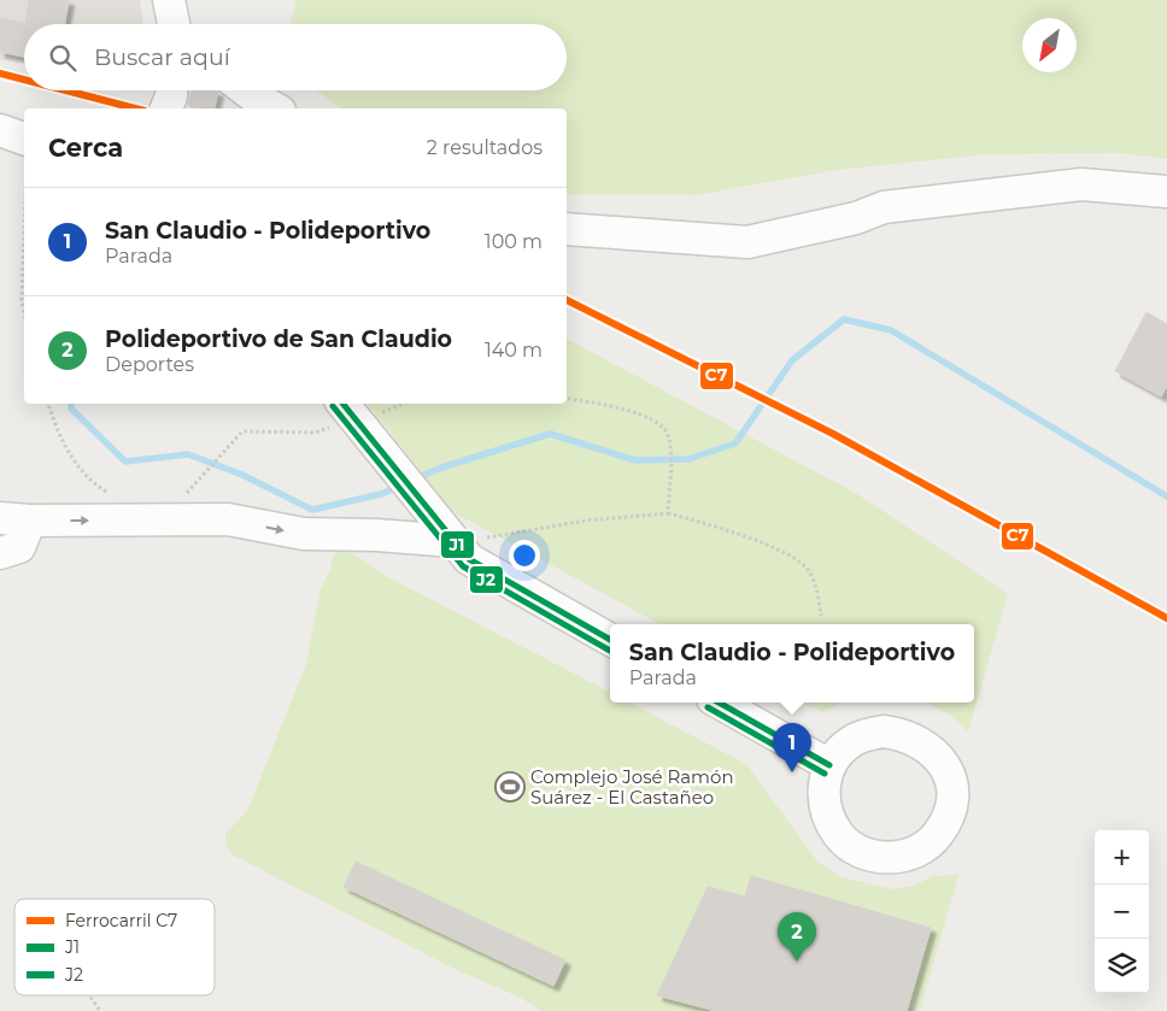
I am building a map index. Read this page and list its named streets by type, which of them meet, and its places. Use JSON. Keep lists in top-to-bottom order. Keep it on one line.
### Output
{"places":{"sports":["Complejo José Ramón Suárez - El Castañeo"]},"lines":["rail line C7","transit line J1","transit line J2"],"legend":["Ferrocarril C7","J1","J2"],"north":"bottom left","page":{"search":"Buscar aquí","heading":["Cerca","2 resultados"],"list":[{"mark":"1","name":"San Claudio - Polideportivo","note":"Parada","value":"100 m"},{"mark":"2","name":"Polideportivo de San Claudio","note":"Deportes","value":"140 m"}],"popup":["San Claudio - Polideportivo","Parada"],"pins":["1","2"],"map_buttons":["+","−"]}}
